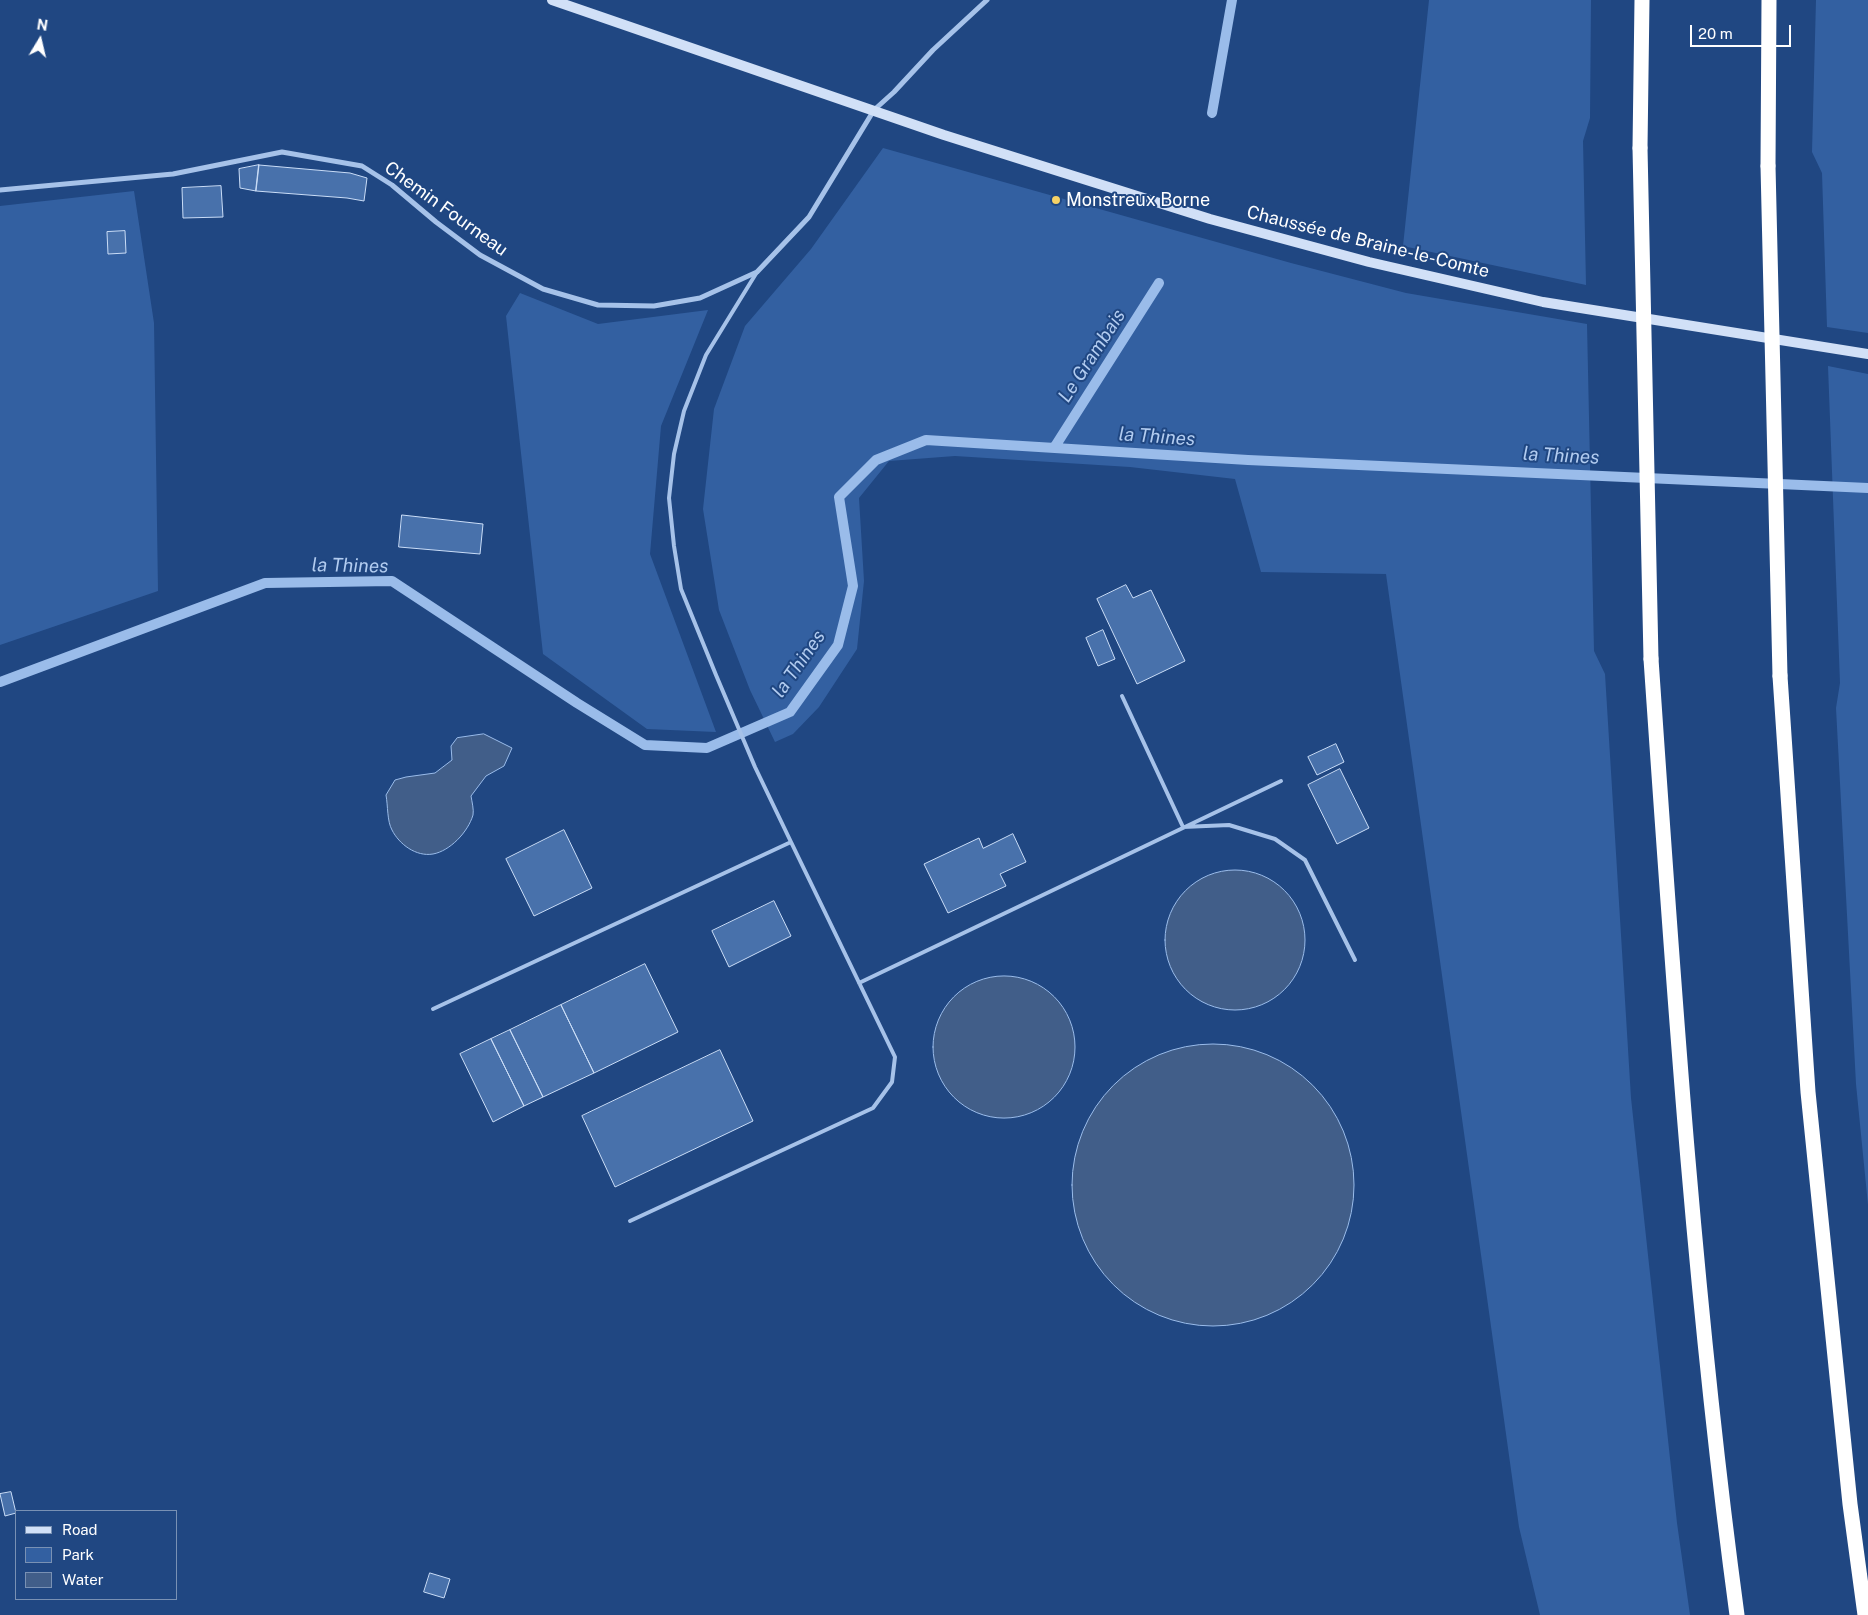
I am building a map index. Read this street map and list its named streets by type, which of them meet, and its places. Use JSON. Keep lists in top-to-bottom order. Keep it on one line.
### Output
{"streets":{"main road":["Chaussée de Braine-le-Comte"],"street":["Chemin Fourneau"]},"crossings":[["Chemin Fourneau","Chaussée de Braine-le-Comte"]],"water":["Le Grambais","la Thines"],"places":["Monstreux Borne"],"legend":["Road","Park","Water"],"scale_bar":"20 m","north":"top"}
